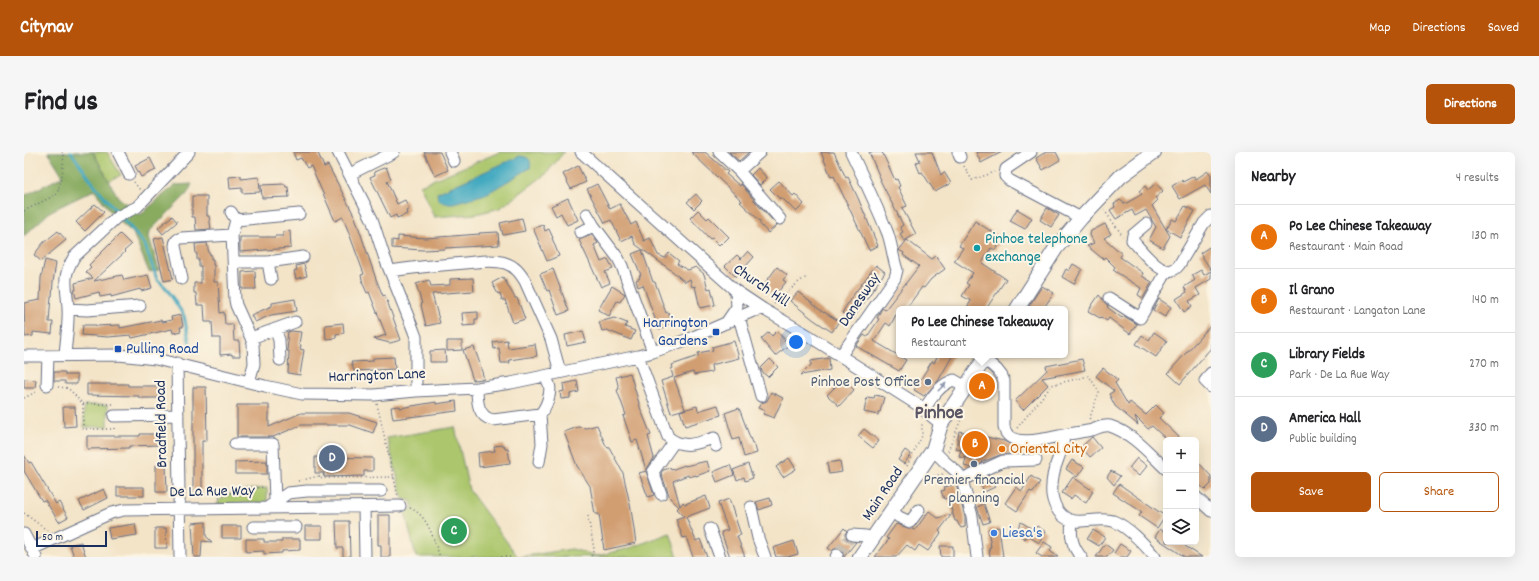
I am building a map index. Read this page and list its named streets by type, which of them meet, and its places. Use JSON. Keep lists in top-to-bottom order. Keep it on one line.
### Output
{"streets":{"main road":["Main Road"],"street":["Church Hill","Danesway","Harrington Lane","Bradfield Road","De La Rue Way"]},"crossings":[["Church Hill","Danesway"],["Church Hill","Harrington Lane"],["Church Hill","Main Road"],["Harrington Lane","Bradfield Road"],["Bradfield Road","De La Rue Way"]],"districts":["Pinhoe"],"places":{"other":["Pinhoe telephone exchange","Pinhoe Post Office","Oriental City","Premier financial planning","Liesa's"],"transit":["Harrington Gardens","Pulling Road"]},"scale_bar":"50 m","page":{"header":"Citynav","nav":["Map","Directions","Saved"],"title":"Find us","buttons":["Directions",["Save","Share"]],"heading":["Nearby","4 results"],"list":[{"mark":"A","name":"Po Lee Chinese Takeaway","note":"Restaurant · Main Road","value":"130 m"},{"mark":"B","name":"Il Grano","note":"Restaurant · Langaton Lane","value":"140 m"},{"mark":"C","name":"Library Fields","note":"Park · De La Rue Way","value":"270 m"},{"mark":"D","name":"America Hall","note":"Public building","value":"330 m"}],"popup":["Po Lee Chinese Takeaway","Restaurant"],"pins":["A","B","D","C"],"map_buttons":["+","−"],"scale":"50 m"}}
